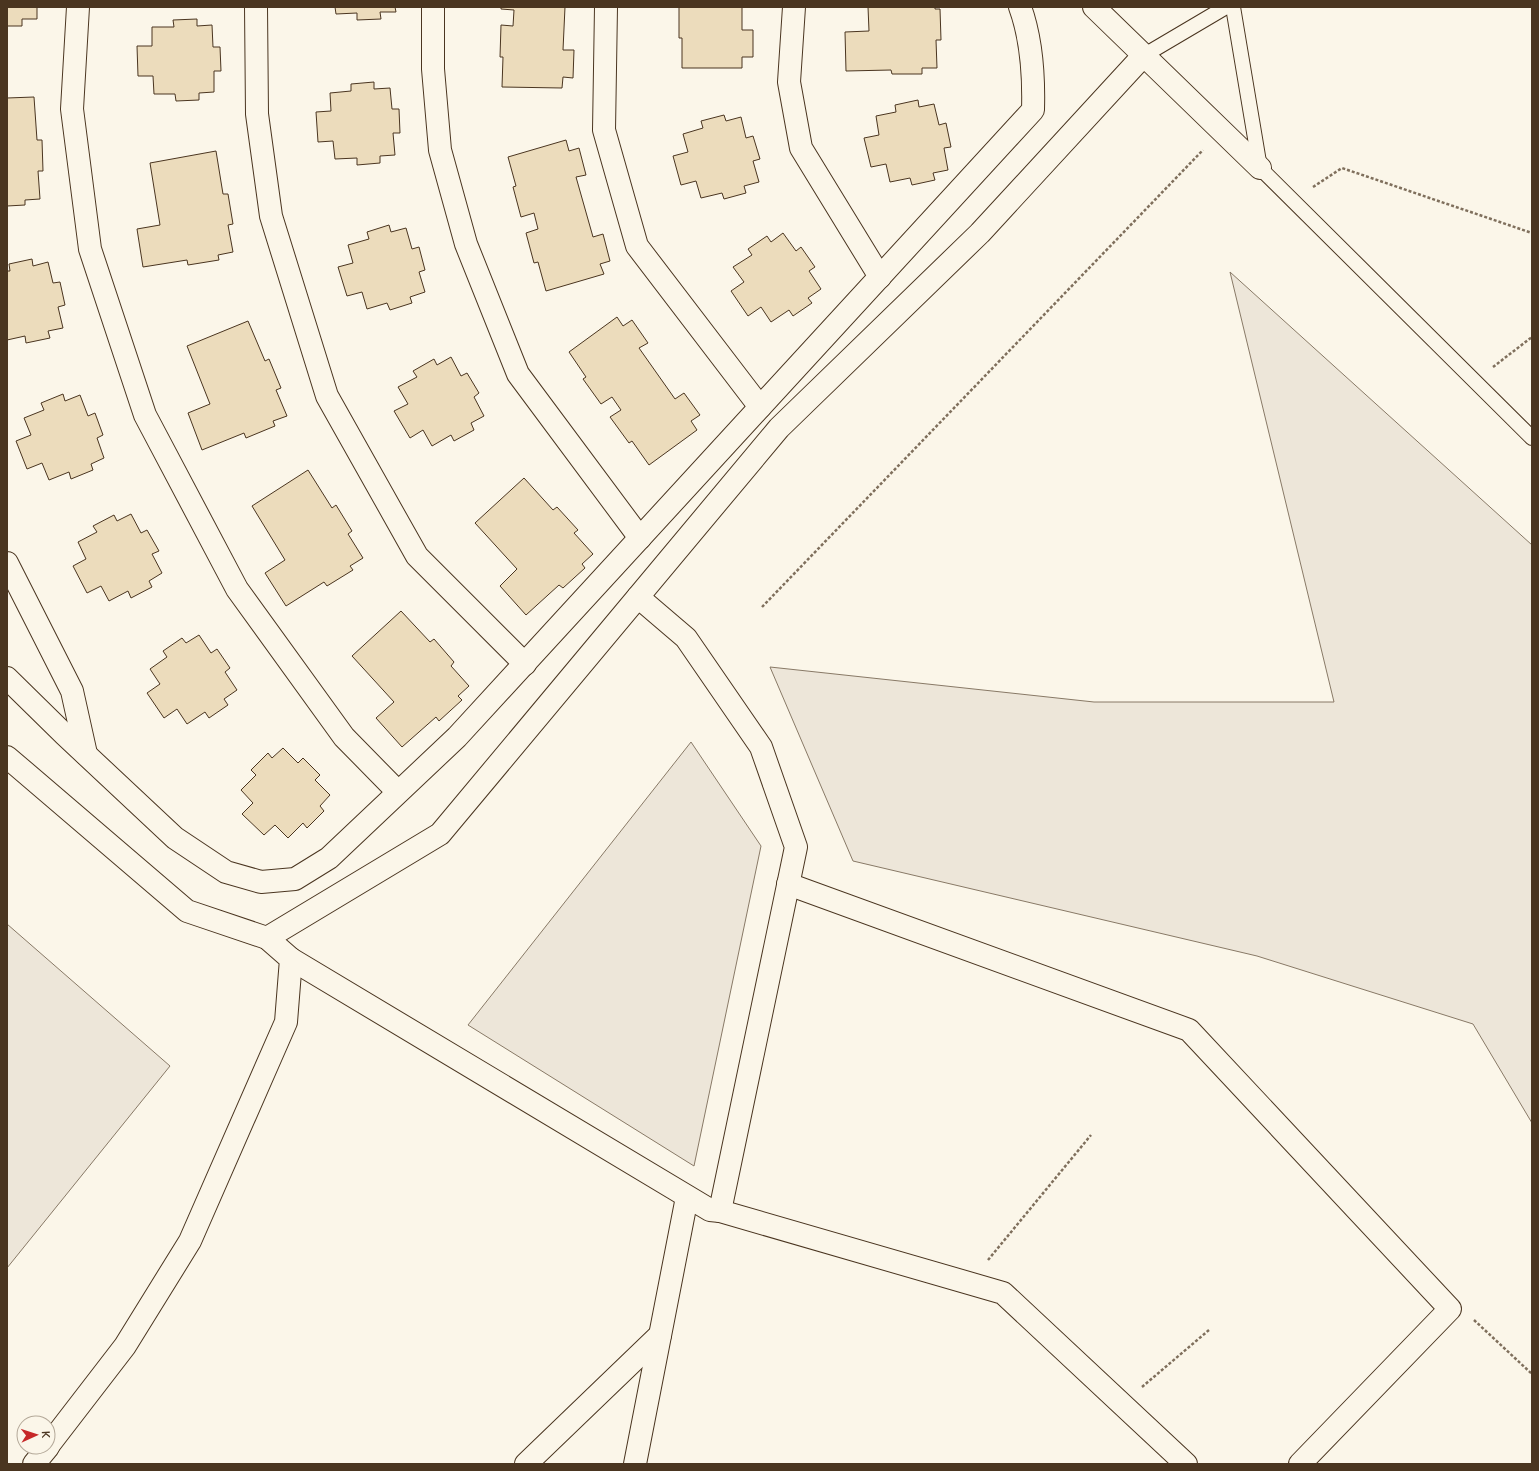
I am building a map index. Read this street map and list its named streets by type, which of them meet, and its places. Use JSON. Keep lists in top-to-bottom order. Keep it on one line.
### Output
{"north":"right"}
